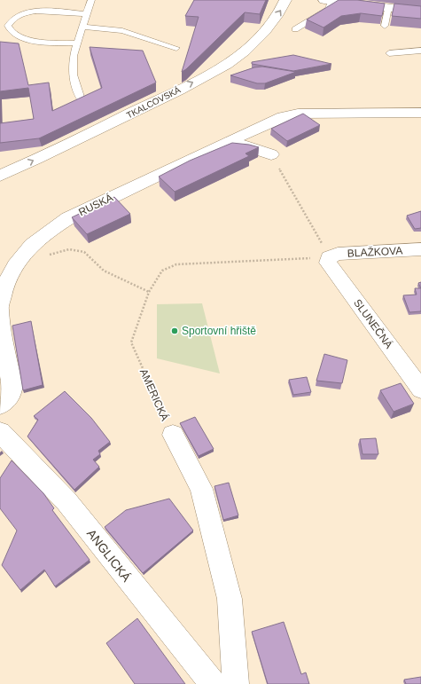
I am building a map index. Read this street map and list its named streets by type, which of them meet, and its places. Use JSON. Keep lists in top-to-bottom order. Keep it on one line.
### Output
{"streets":{"street":["TKALCOVSKÁ","RUSKÁ","BLAŽKOVA","SLUNEČNÁ","ANGLICKÁ"],"path":["AMERICKÁ"]},"crossings":[["BLAŽKOVA","SLUNEČNÁ"],["BLAŽKOVA","AMERICKÁ"],["SLUNEČNÁ","AMERICKÁ"]],"one_way":["TKALCOVSKÁ"],"places":["Sportovní hřiště"]}
